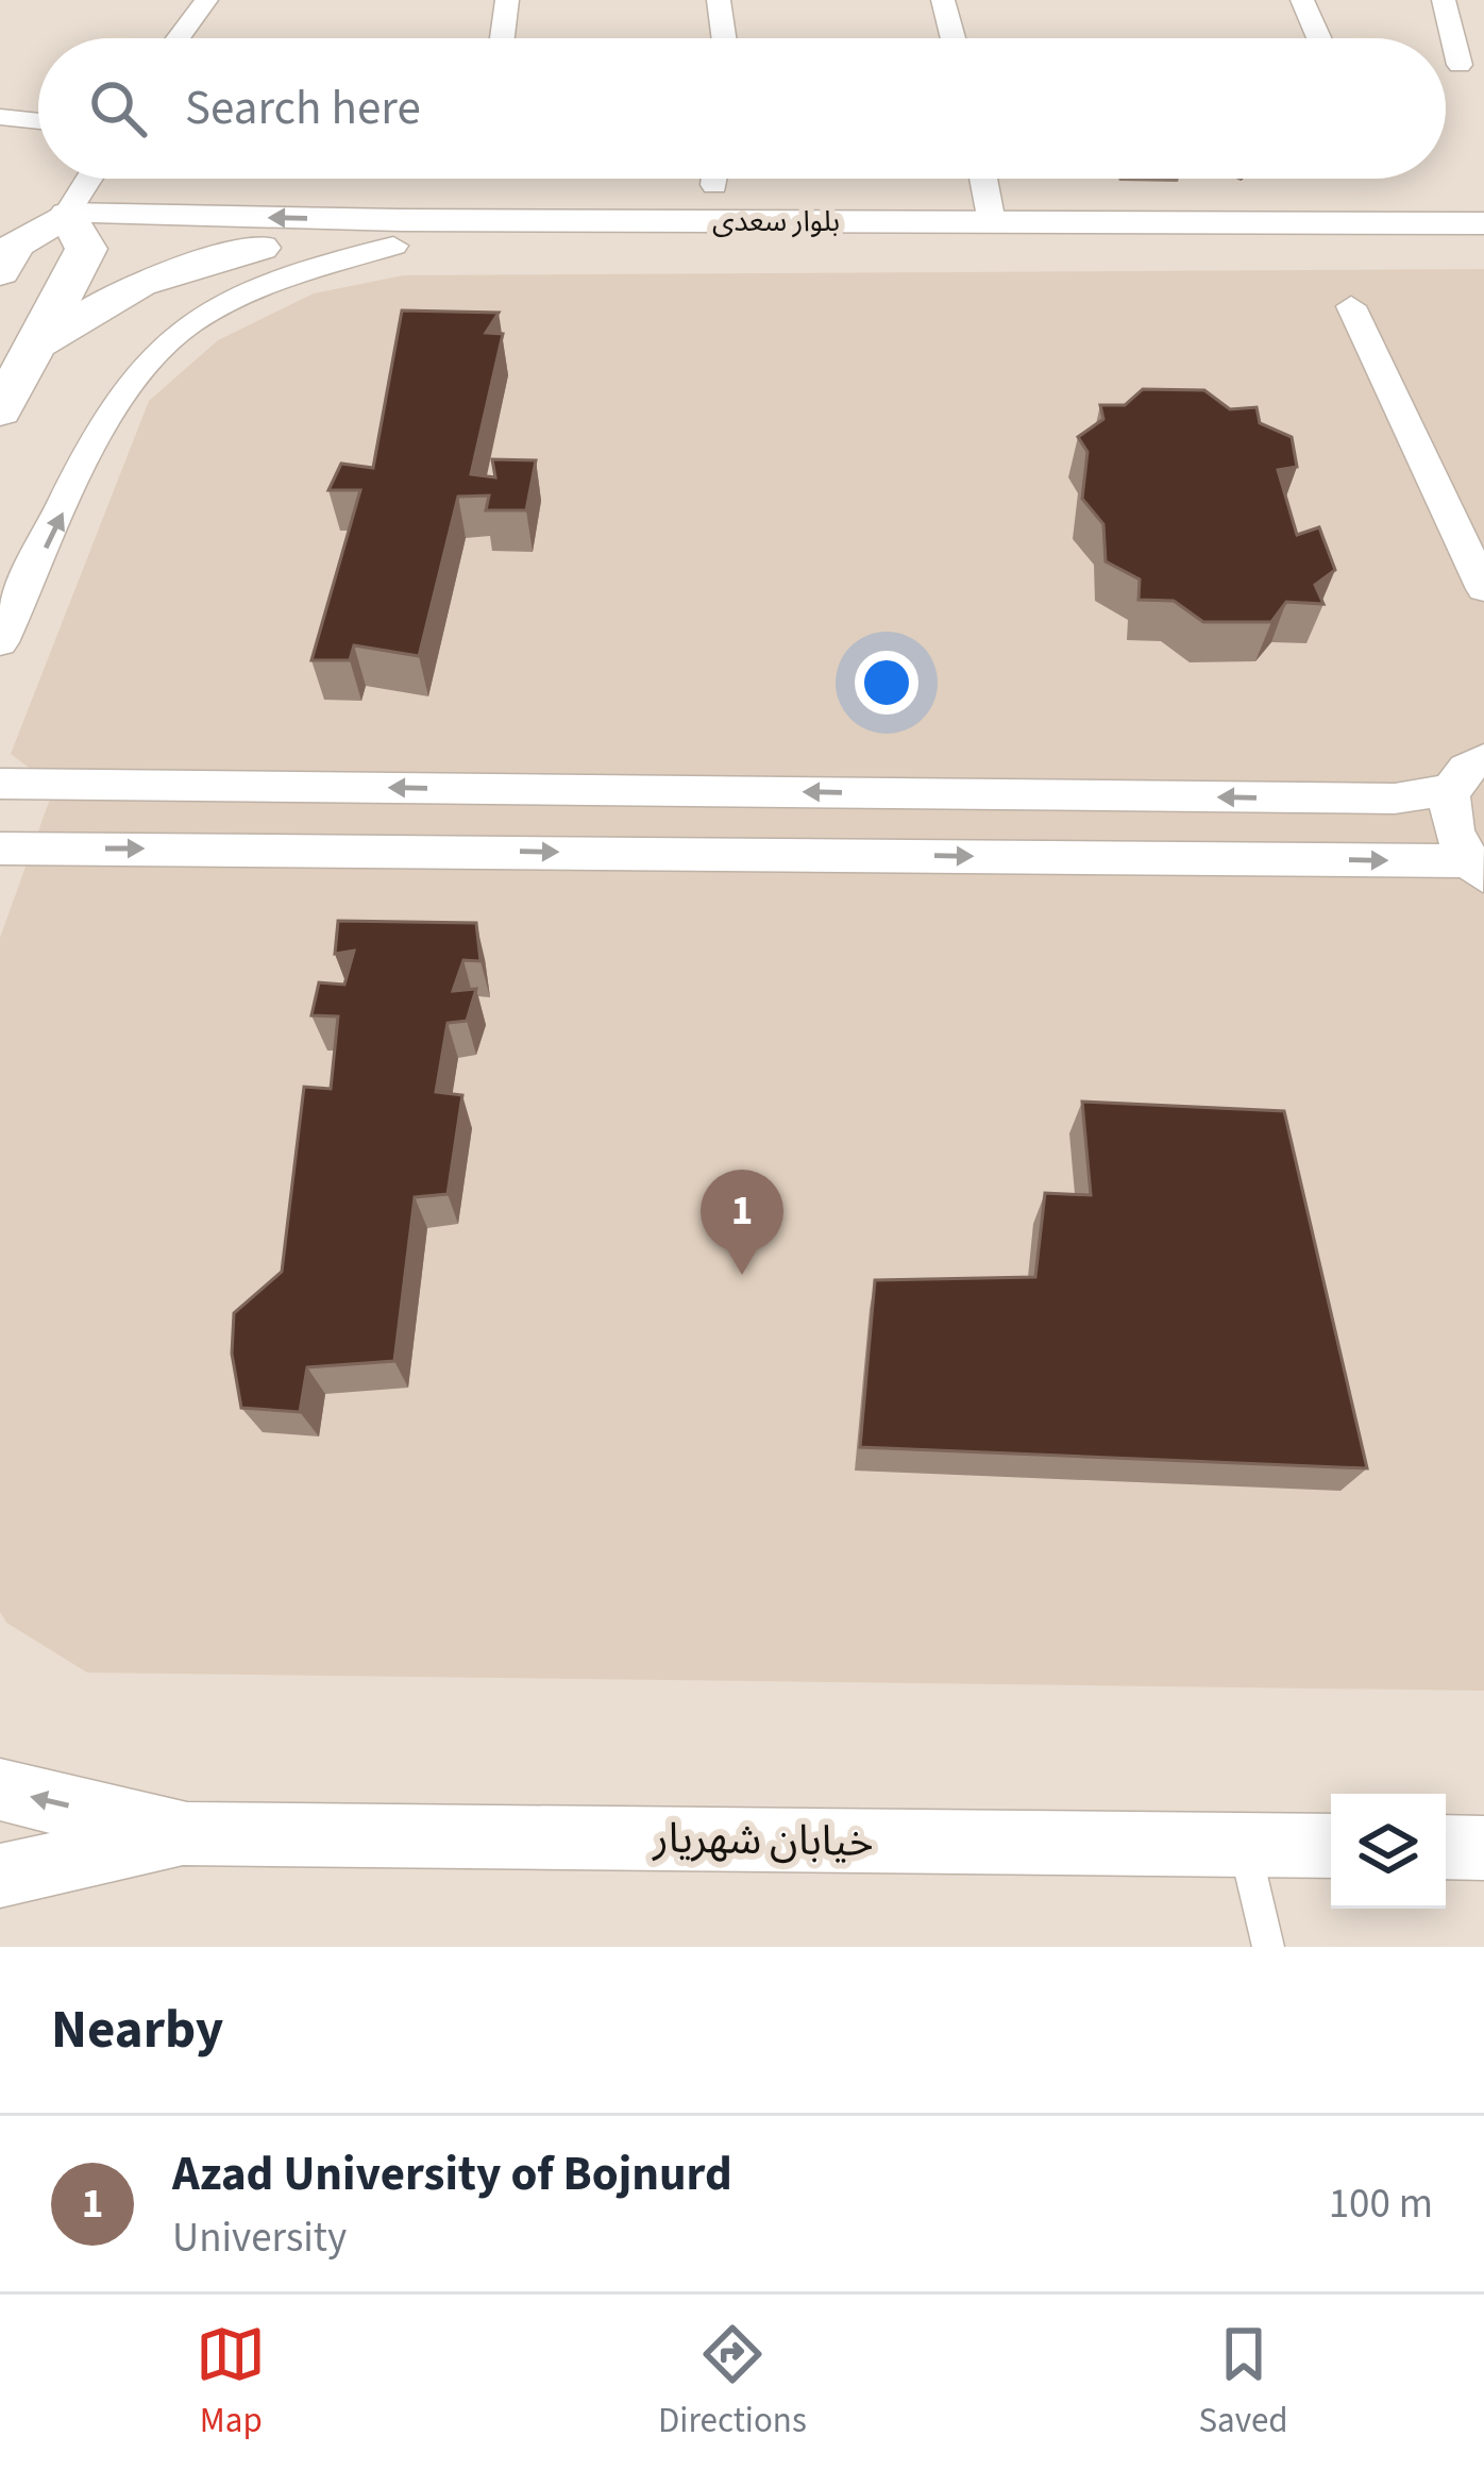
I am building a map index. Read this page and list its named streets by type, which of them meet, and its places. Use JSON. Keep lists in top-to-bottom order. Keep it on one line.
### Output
{"streets":{"street":["بلوار سعدی","خیابان شهریار"]},"page":{"search":"Search here","pins":"1","heading":"Nearby","list":[{"mark":"1","name":"Azad University of Bojnurd","note":"University","value":"100 m"}],"nav":["Map","Directions","Saved"]}}
